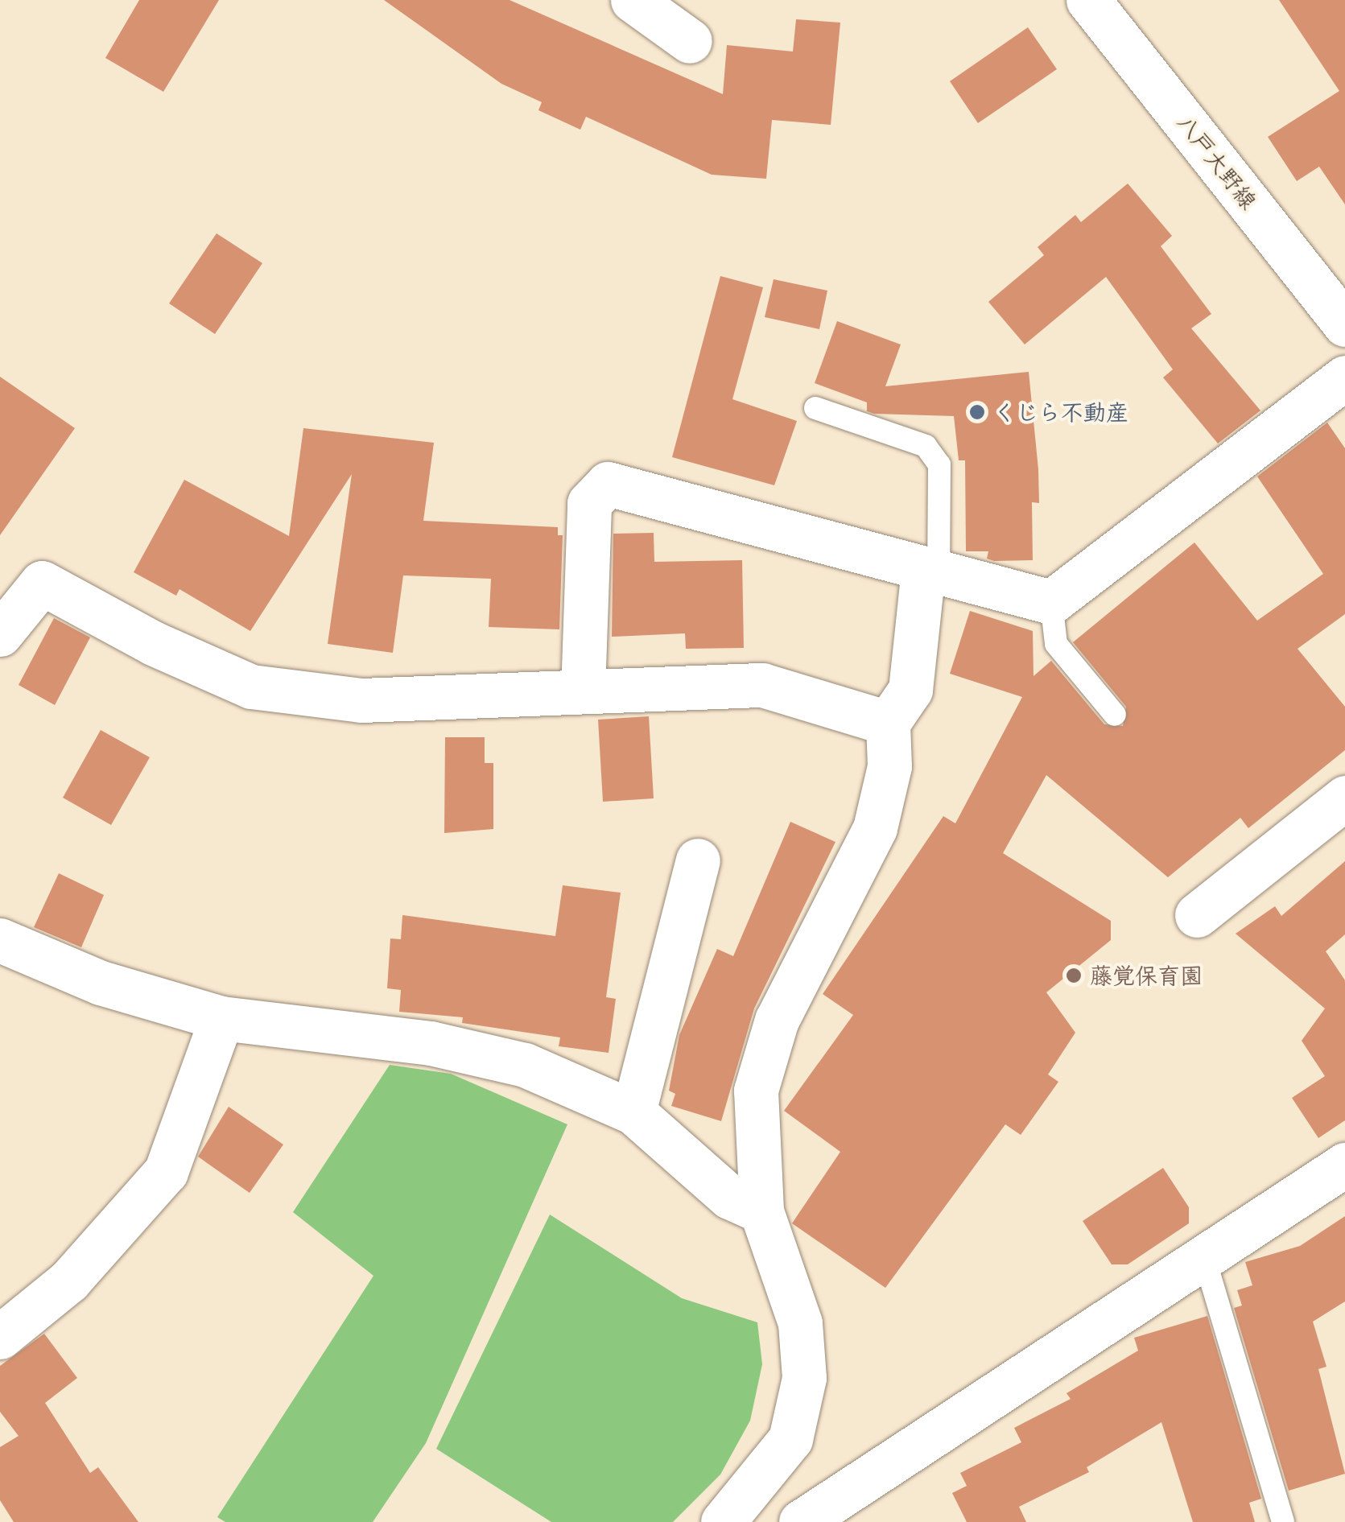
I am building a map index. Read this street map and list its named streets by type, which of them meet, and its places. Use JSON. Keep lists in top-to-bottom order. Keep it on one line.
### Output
{"streets":{"street":["八戸大野線"]},"places":["くじら不動産","藤覚保育園"]}
